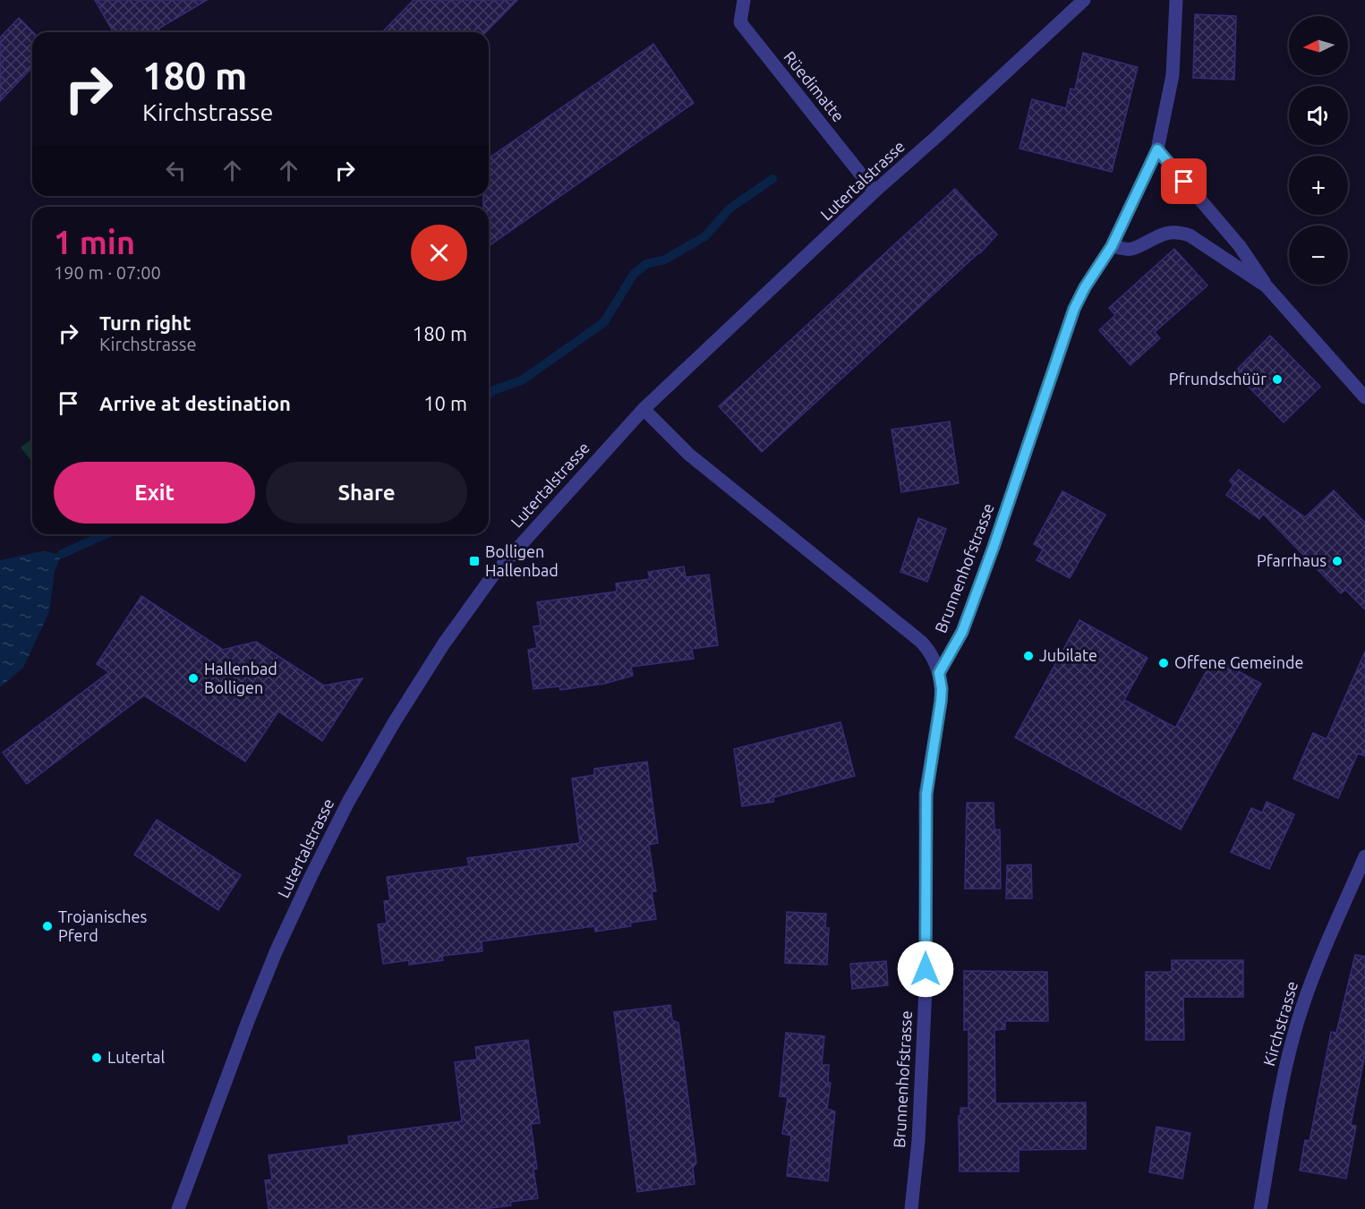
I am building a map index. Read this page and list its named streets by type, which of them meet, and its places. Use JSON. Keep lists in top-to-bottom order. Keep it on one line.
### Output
{"streets":{"street":["Rüedimatte","Lutertalstrasse","Brunnenhofstrasse","Kirchstrasse"]},"crossings":[["Rüedimatte","Lutertalstrasse"]],"places":{"other":["Pfrundschüür","Pfarrhaus","Jubilate","Offene Gemeinde","Hallenbad Bolligen","Trojanisches Pferd","Lutertal"],"transit":["Bolligen Hallenbad"]},"north":"left","page":{"map_buttons":["+","−"],"turn":["180 m","Kirchstrasse"],"heading":["1 min","190 m · 07:00"],"list":[{"name":"Turn right","note":"Kirchstrasse","value":"180 m"},{"name":"Arrive at destination","value":"10 m"}],"buttons":["Exit","Share"]}}
